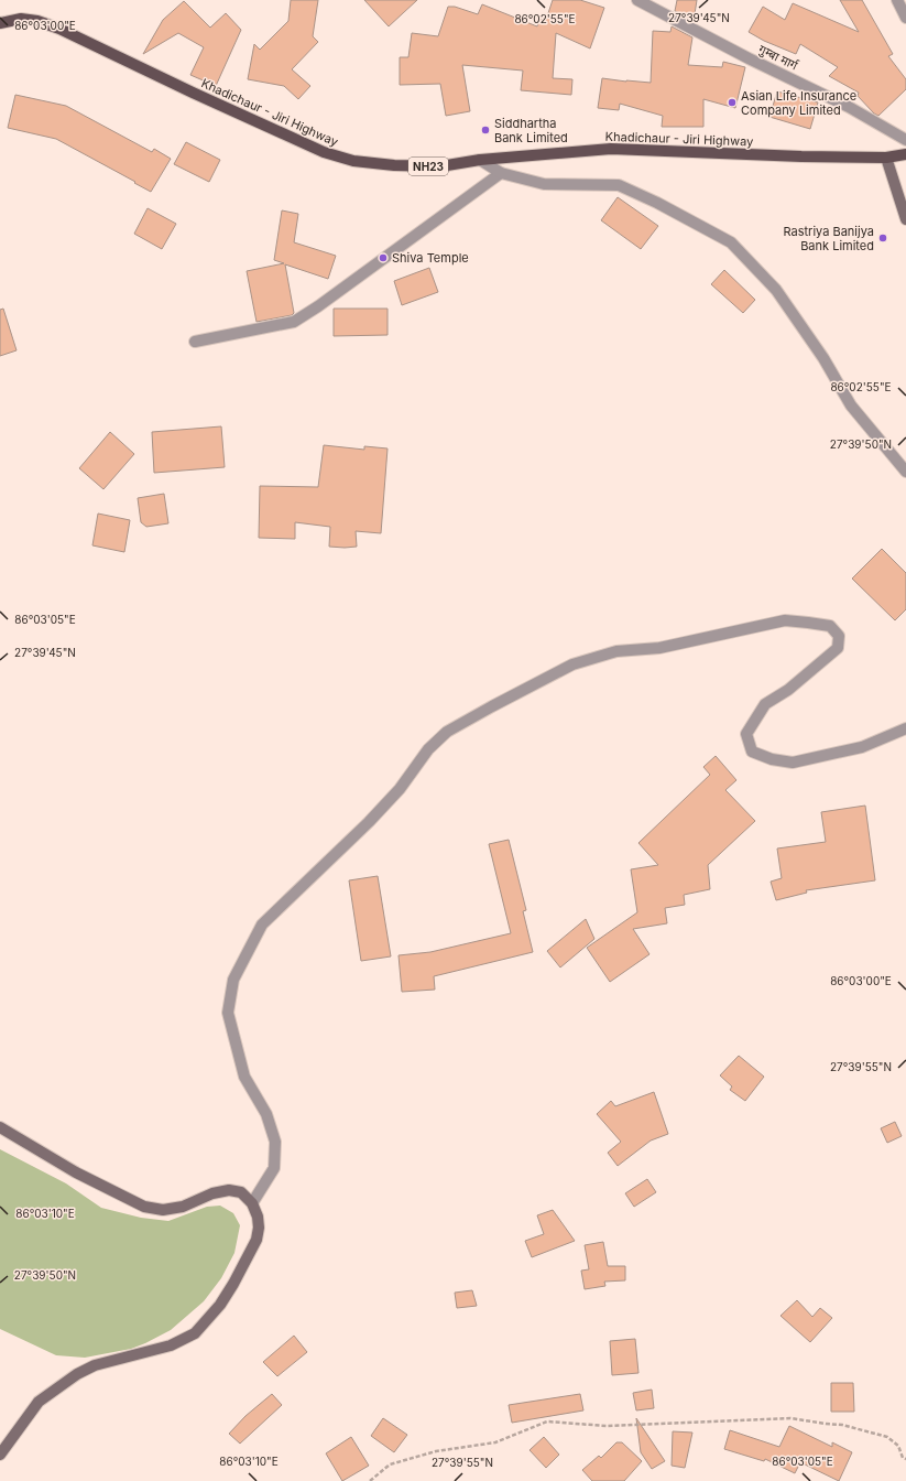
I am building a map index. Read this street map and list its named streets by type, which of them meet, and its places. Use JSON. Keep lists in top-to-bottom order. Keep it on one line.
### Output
{"streets":{"main road":["Khadichaur - Jiri Highway","NH23"],"street":["गुम्बा मार्ग"]},"crossings":[["Khadichaur - Jiri Highway","NH23"]],"places":["Asian Life Insurance Company Limited","Siddhartha Bank Limited","Rastriya Banijya Bank Limited","Shiva Temple"],"coordinates":["27°39'45\"N","86°02'55\"E","86°03'00\"E","27°39'50\"N","86°03'05\"E","27°39'55\"N","86°03'10\"E"]}
